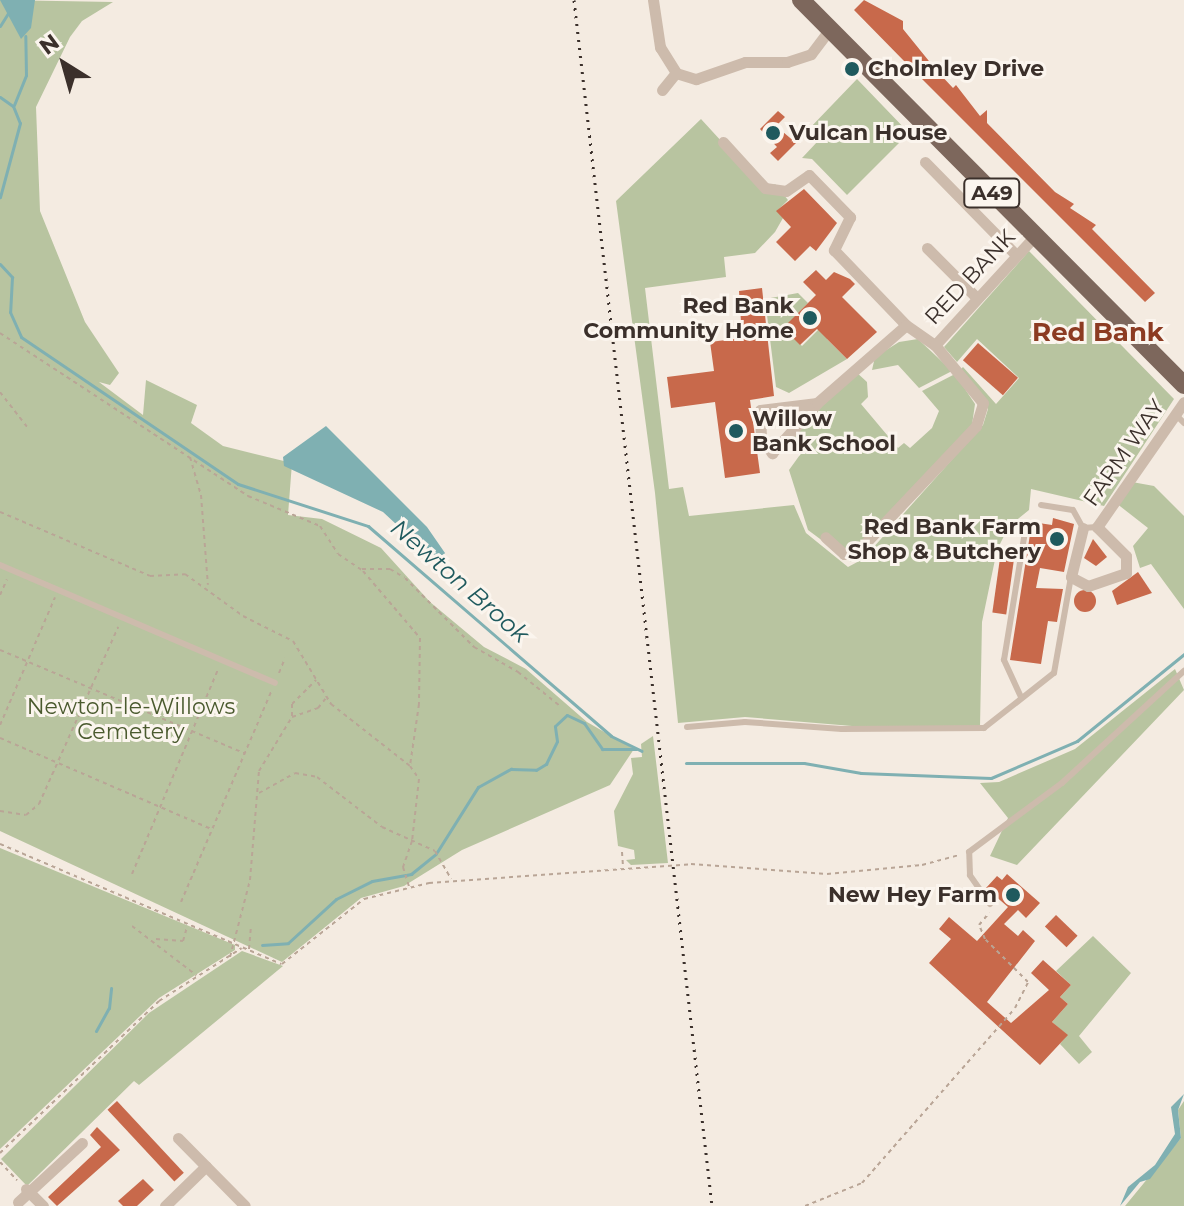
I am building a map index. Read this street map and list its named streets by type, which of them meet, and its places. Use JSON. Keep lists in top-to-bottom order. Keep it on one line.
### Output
{"streets":{"main road":["A49"],"street":["RED BANK","FARM WAY"]},"crossings":[["A49","RED BANK"]],"districts":["Red Bank"],"water":["Newton Brook"],"parks":["Newton-le-Willows Cemetery"],"places":["Cholmley Drive","Vulcan House","Red Bank Community Home","Willow Bank School","Red Bank Farm Shop & Butchery","New Hey Farm"],"north":"top left"}
